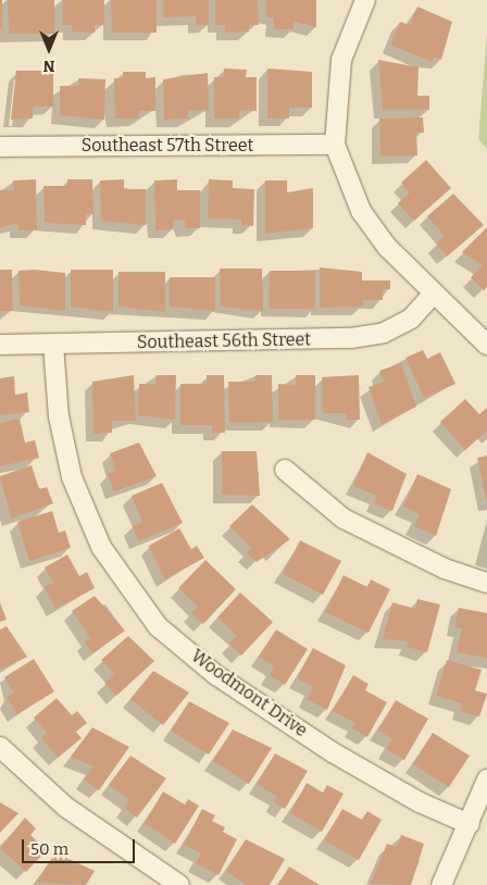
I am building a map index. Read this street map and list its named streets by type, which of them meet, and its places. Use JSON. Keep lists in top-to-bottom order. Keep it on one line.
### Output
{"streets":{"street":["Southeast 57th Street","Southeast 56th Street","Woodmont Drive"]},"crossings":[["Southeast 56th Street","Woodmont Drive"]],"scale_bar":"50 m","north":"bottom"}
